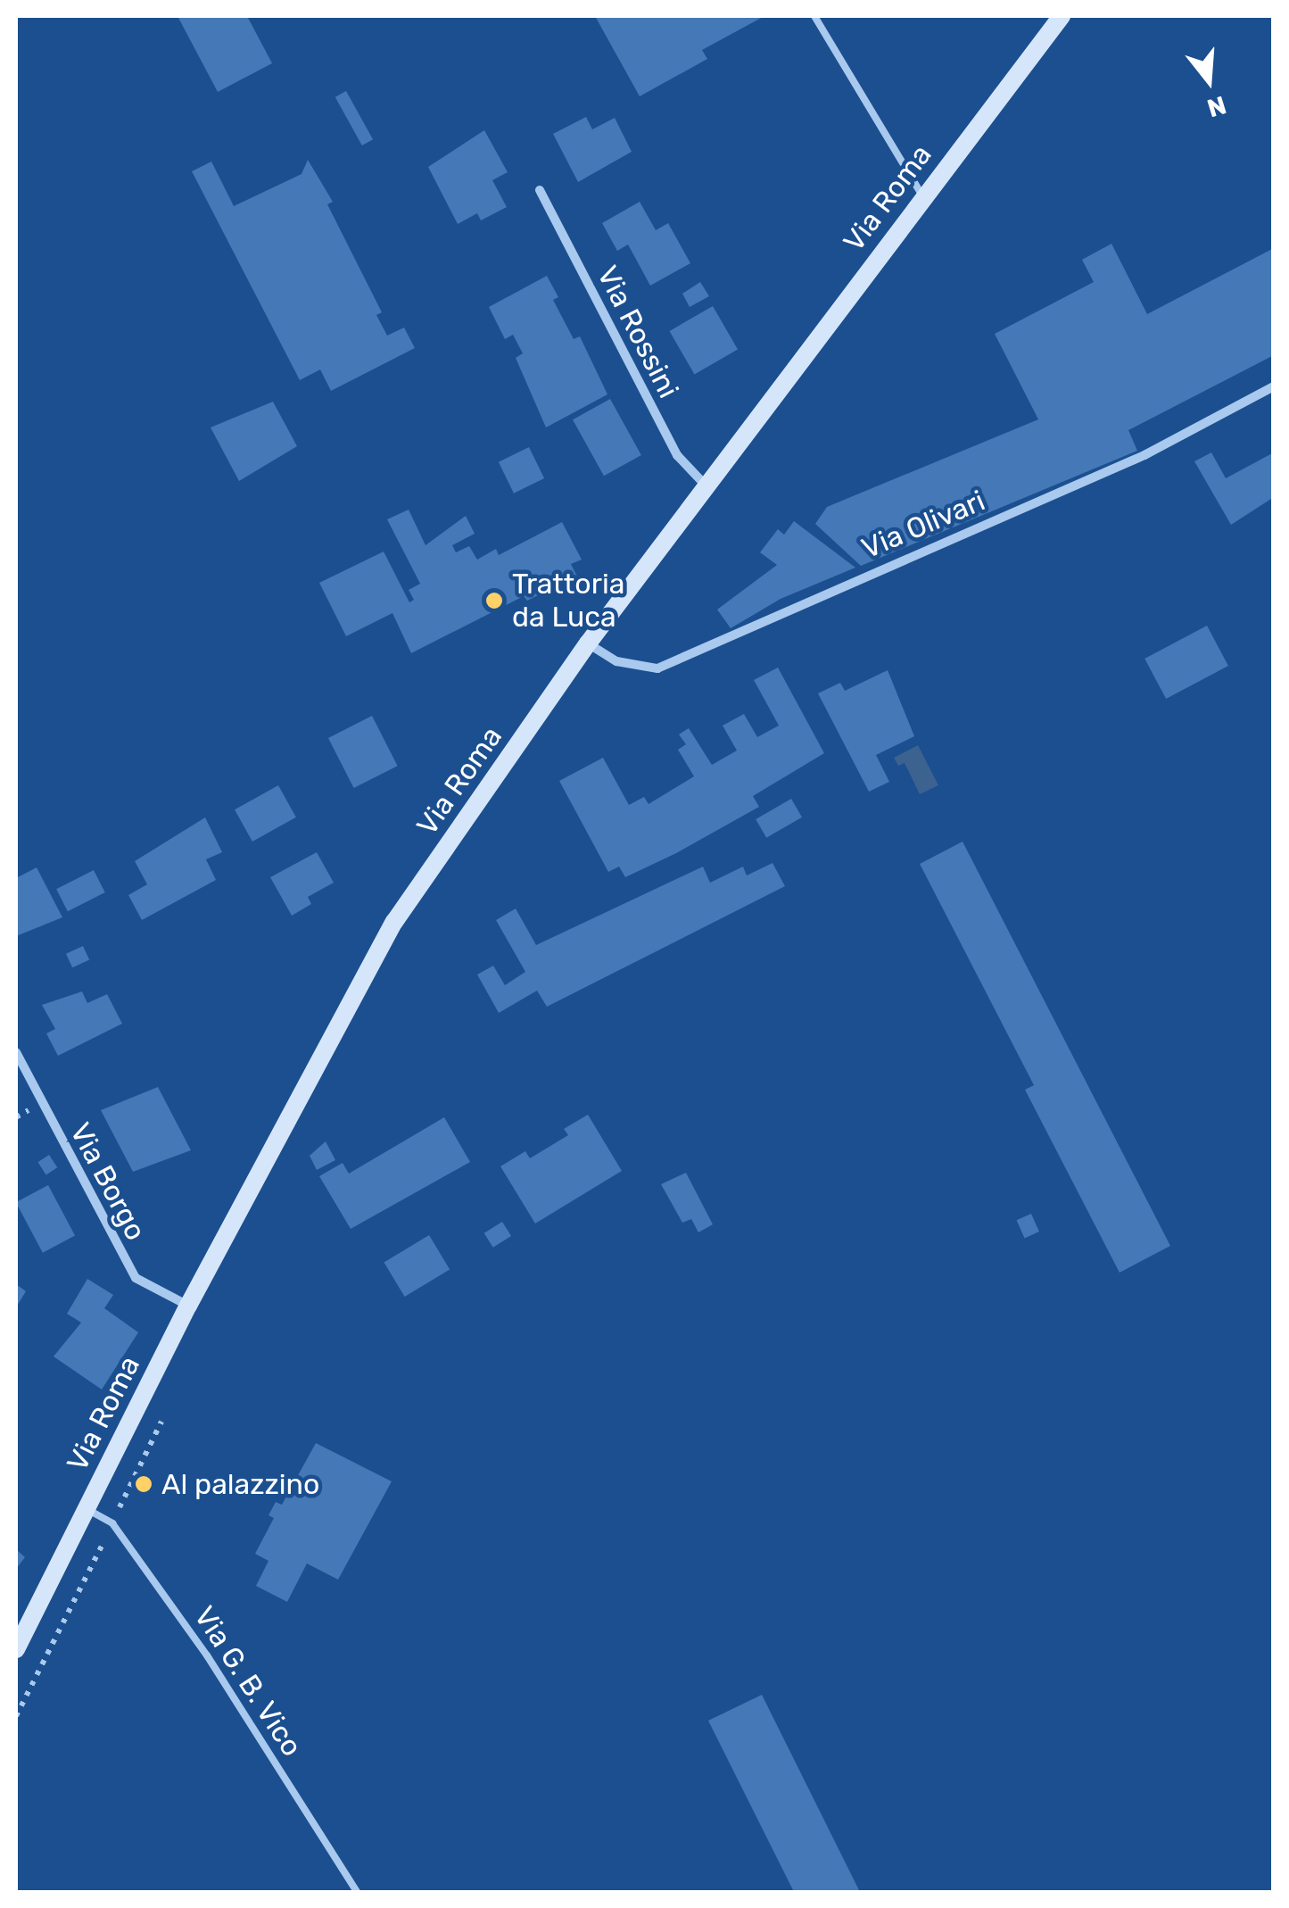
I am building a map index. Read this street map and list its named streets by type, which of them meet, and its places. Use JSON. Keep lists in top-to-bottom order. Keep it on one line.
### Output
{"streets":{"main road":["Via Roma"],"street":["Via Rossini","Via Olivari","Via Borgo"],"lane":["Via G. B. Vico"]},"crossings":[["Via Roma","Via Rossini"],["Via Roma","Via Olivari"],["Via Roma","Via Borgo"],["Via Roma","Via G. B. Vico"]],"places":["Trattoria da Luca","Al palazzino"],"north":"bottom"}
